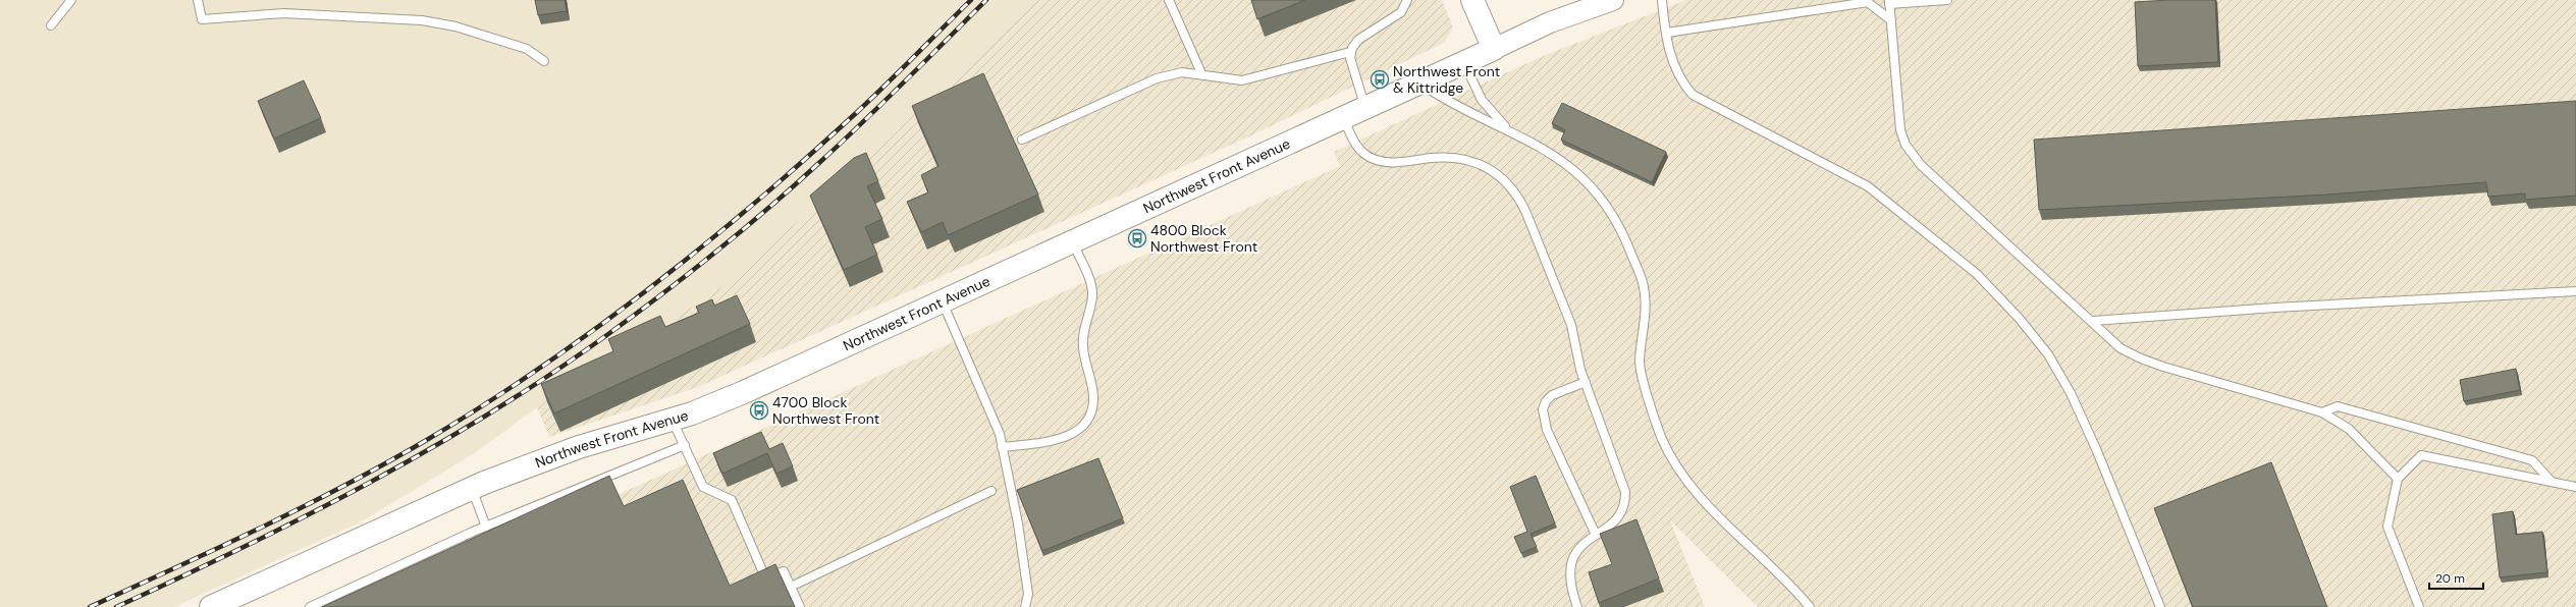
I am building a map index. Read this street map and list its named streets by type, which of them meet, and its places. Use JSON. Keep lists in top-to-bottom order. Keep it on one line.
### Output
{"streets":{"main road":["Northwest Front Avenue"]},"places":{"bus stop":["Northwest Front & Kittridge","4800 Block Northwest Front","4700 Block Northwest Front"]},"scale_bar":"20 m"}
